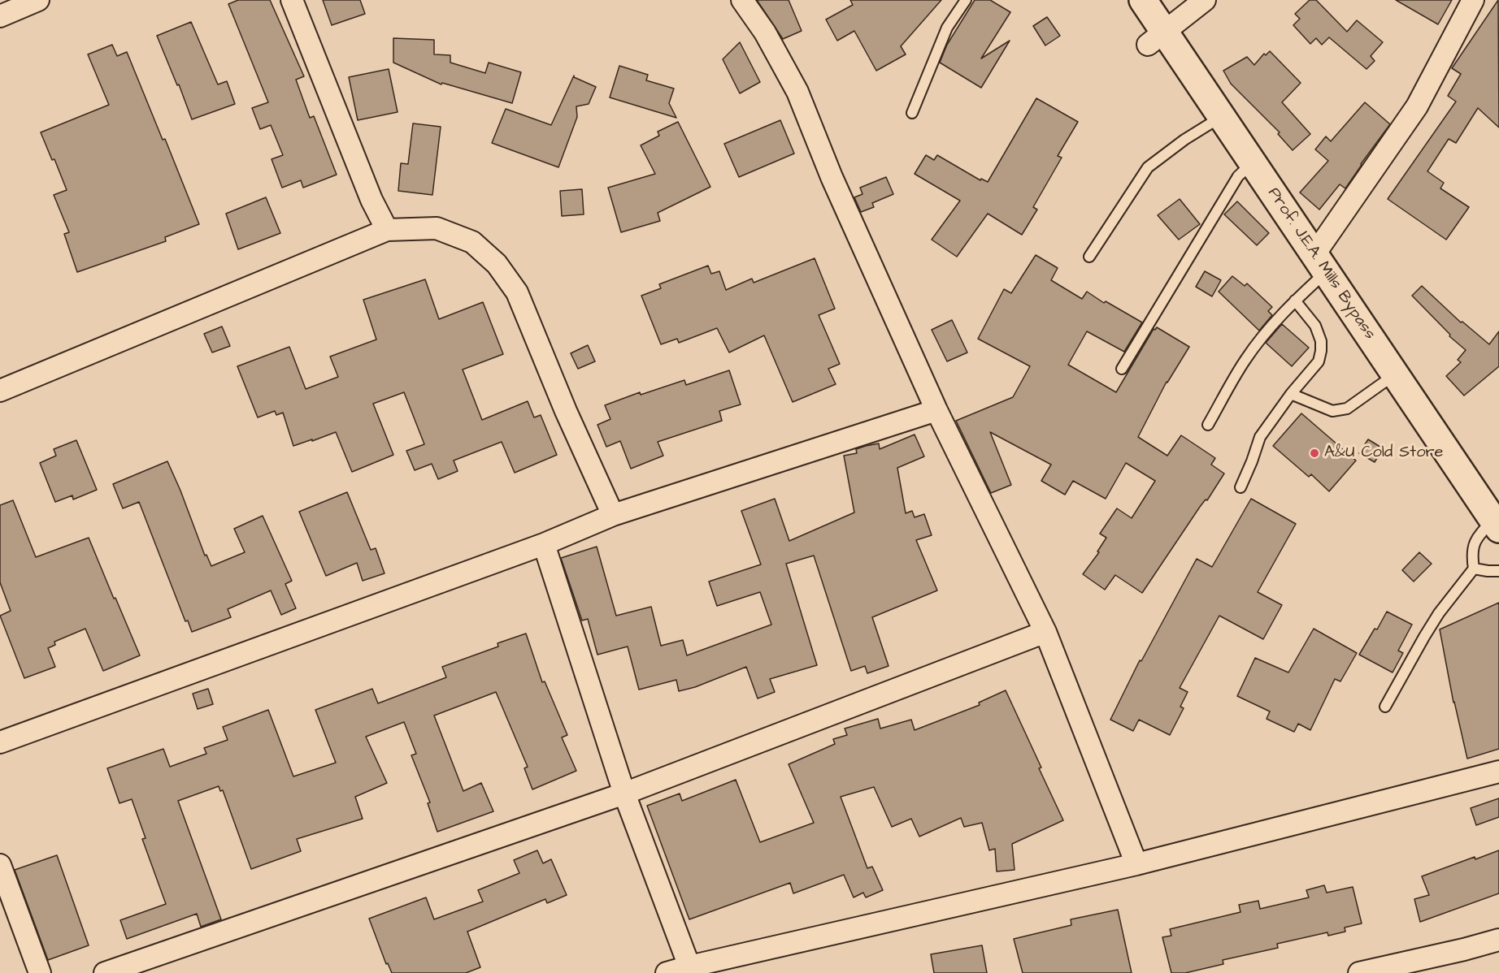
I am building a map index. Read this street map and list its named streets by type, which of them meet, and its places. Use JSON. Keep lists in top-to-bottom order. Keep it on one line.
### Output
{"streets":{"street":["Prof. J.E.A. Mills Bypass"]},"places":["A&U Cold Store"]}
